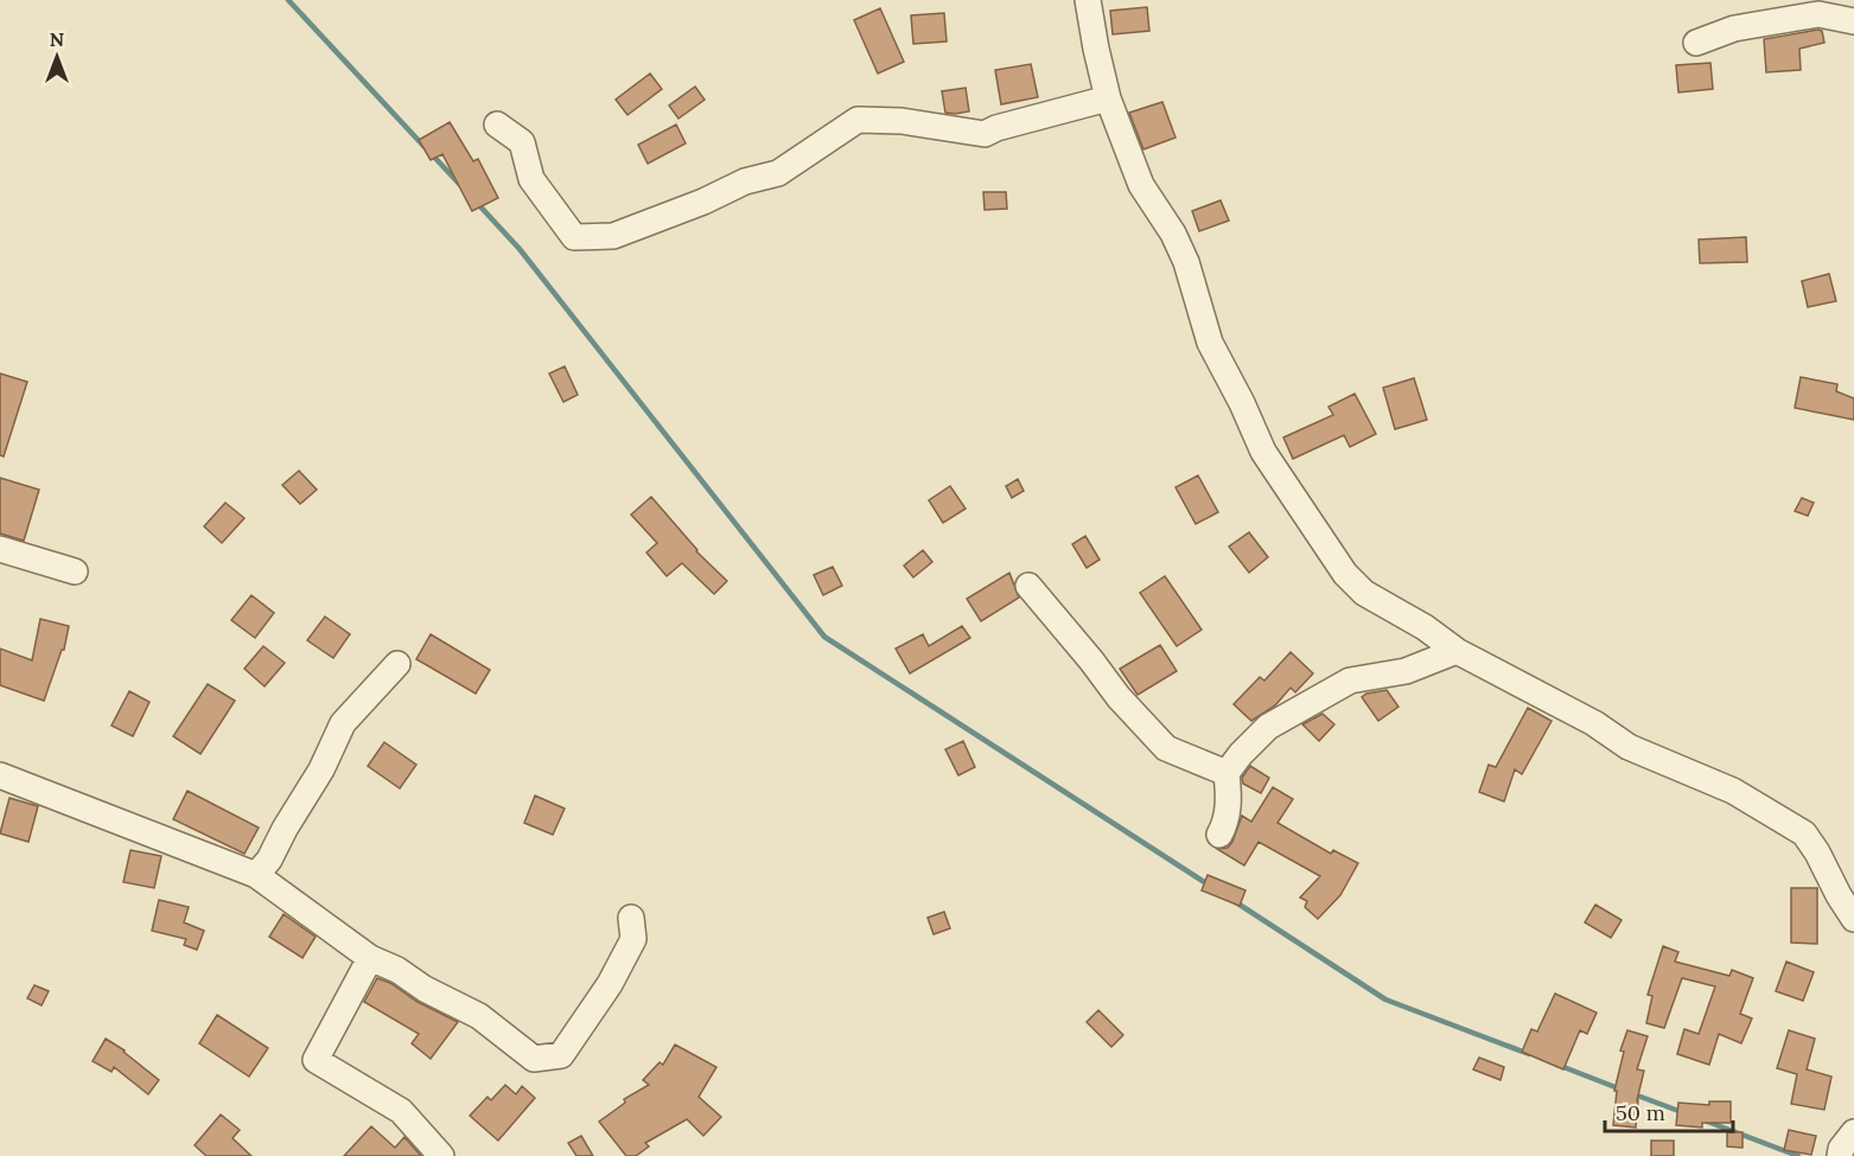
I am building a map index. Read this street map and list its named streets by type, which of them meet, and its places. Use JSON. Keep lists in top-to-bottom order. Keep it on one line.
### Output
{"scale_bar":"50 m","north":"top"}
